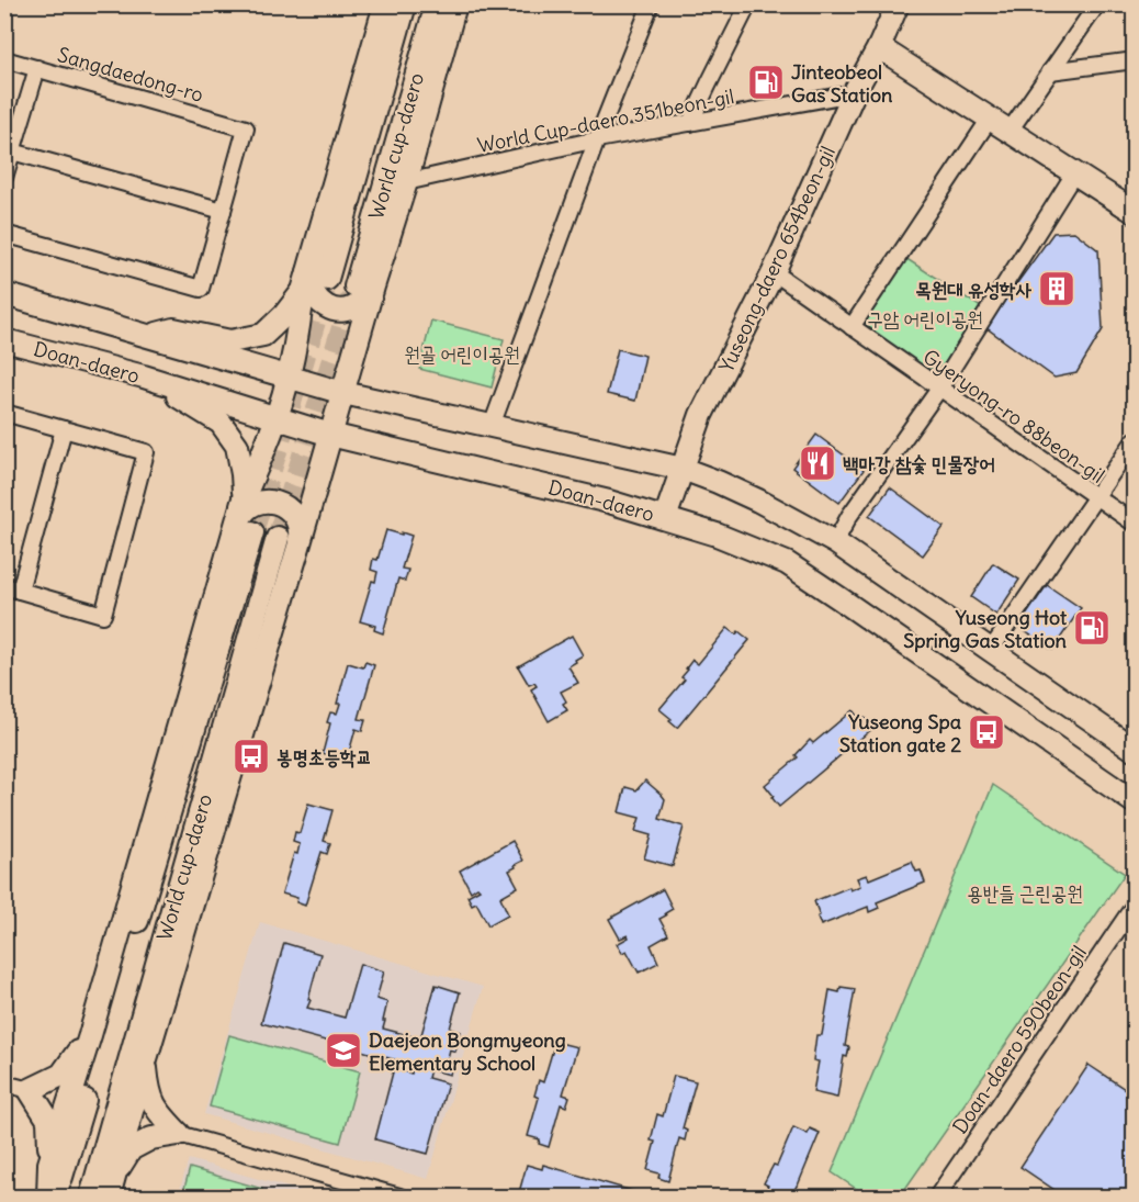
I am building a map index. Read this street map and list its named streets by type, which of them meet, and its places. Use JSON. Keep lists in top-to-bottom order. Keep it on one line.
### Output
{"streets":{"street":["Sangdaedong-ro","World Cup-daero 351beon-gil","World cup-daero","Yuseong-daero 654beon-gil","Doan-daero","Gyeryong-ro 88beon-gil","Doan-daero 590beon-gil"]},"crossings":[["World Cup-daero 351beon-gil","Yuseong-daero 654beon-gil"],["Yuseong-daero 654beon-gil","Doan-daero"],["Yuseong-daero 654beon-gil","Gyeryong-ro 88beon-gil"]],"parks":["구암 어린이공원","원골 어린이공원","용반들 근린공원"],"places":{"fuel station":["Jinteobeol Gas Station","Yuseong Hot Spring Gas Station"],"building":["목원대 유성학사"],"restaurant":["백마강 참숯 민물장어"],"bus stop":["Yuseong Spa Station gate 2","봉명초등학교"],"school or university":["Daejeon Bongmyeong Elementary School"]}}
